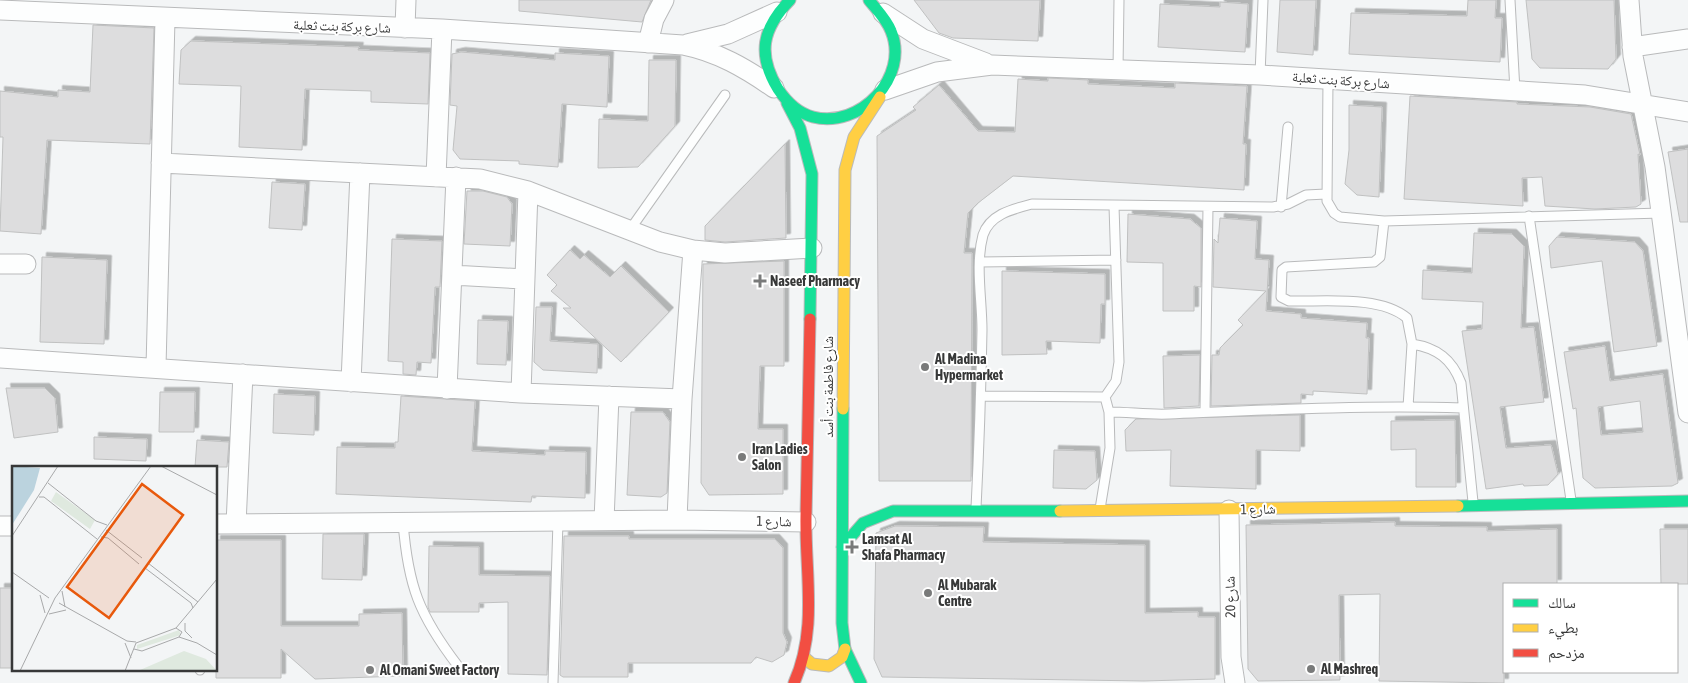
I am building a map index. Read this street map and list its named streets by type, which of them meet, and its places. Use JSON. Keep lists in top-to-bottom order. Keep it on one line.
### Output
{"streets":{"street":["شارع بركة بنت ثعلبة","شارع فاطمة بنت أسد","شارع 1","شارع 20"]},"crossings":[["شارع بركة بنت ثعلبة","شارع فاطمة بنت أسد"],["شارع فاطمة بنت أسد","شارع 1"],["شارع 1","شارع 20"]],"places":{"health":["Naseef Pharmacy","Lamsat Al Shafa Pharmacy"],"other":["Al Madina Hypermarket","Iran Ladies Salon","Al Mubarak Centre","Al Mashreq","Al Omani Sweet Factory"]},"legend":["سالك","بطيء","مزدحم"]}
